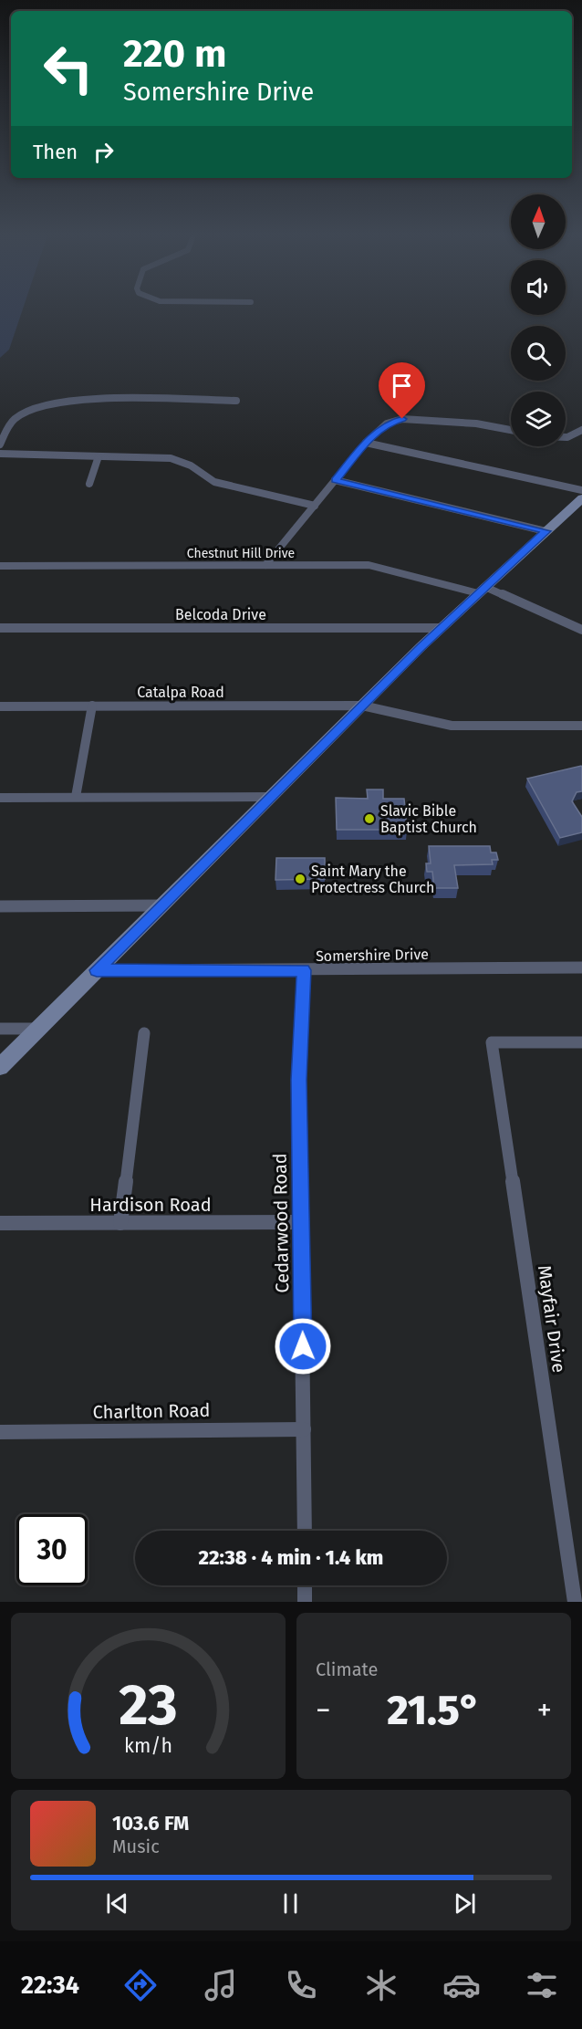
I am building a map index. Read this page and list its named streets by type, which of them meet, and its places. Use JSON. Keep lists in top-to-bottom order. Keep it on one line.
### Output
{"streets":{"street":["Chestnut Hill Drive","Belcoda Drive","Catalpa Road","Somershire Drive","Hardison Road","Cedarwood Road","Mayfair Drive","Charlton Road"]},"crossings":[["Somershire Drive","Cedarwood Road"],["Hardison Road","Cedarwood Road"],["Cedarwood Road","Charlton Road"]],"places":["Slavic Bible Baptist Church","Saint Mary the Protectress Church"],"north":"top","page":{"turn":["220 m","Somershire Drive"],"then":"Then","limit":"30","trip":"22:38 · 4 min · 1.4 km","tile":"Climate","heat":["−","21.5°","+"],"song":["103.6 FM","Music"],"tabs":"22:34","gauge":["23","km/h"]}}
